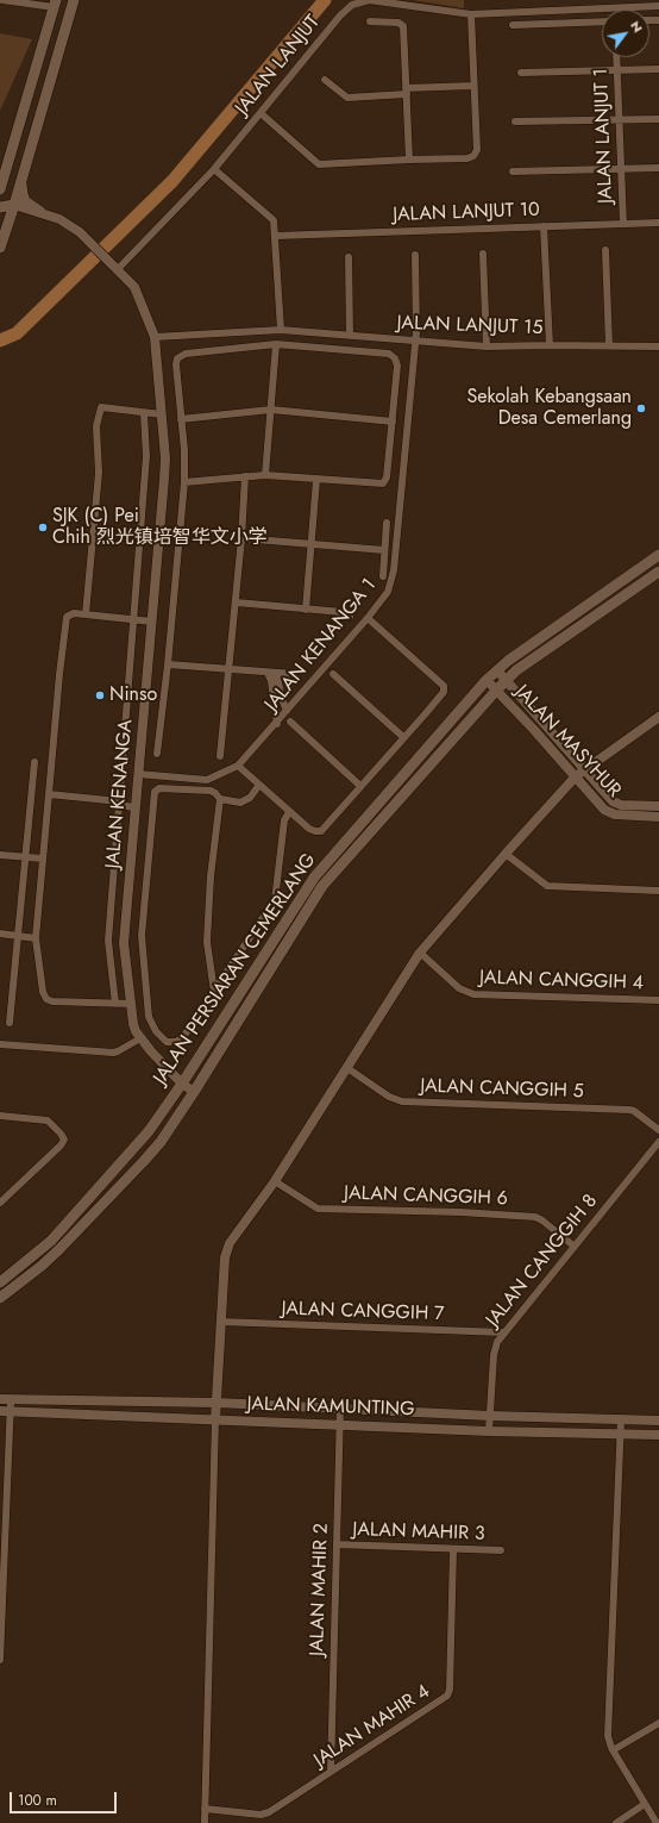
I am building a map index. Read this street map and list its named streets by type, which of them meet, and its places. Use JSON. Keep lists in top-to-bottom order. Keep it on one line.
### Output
{"streets":{"main road":["JALAN PERSIARAN CEMERLANG"],"street":["JALAN LANJUT","JALAN LANJUT 1","JALAN LANJUT 10","JALAN LANJUT 15","JALAN KENANGA 1","JALAN MASYHUR","JALAN KENANGA","JALAN CANGGIH 4","JALAN CANGGIH 5","JALAN CANGGIH 6","JALAN CANGGIH 8","JALAN CANGGIH 7","JALAN KAMUNTING","JALAN MAHIR 3","JALAN MAHIR 2","JALAN MAHIR 4"]},"crossings":[["JALAN LANJUT","JALAN KENANGA"],["JALAN LANJUT 1","JALAN LANJUT 10"],["JALAN LANJUT 15","JALAN KENANGA 1"],["JALAN LANJUT 15","JALAN KENANGA"],["JALAN KENANGA 1","JALAN KENANGA"],["JALAN MASYHUR","JALAN PERSIARAN CEMERLANG"],["JALAN KENANGA","JALAN PERSIARAN CEMERLANG"],["JALAN CANGGIH 6","JALAN CANGGIH 8"],["JALAN CANGGIH 8","JALAN CANGGIH 7"],["JALAN CANGGIH 8","JALAN KAMUNTING"],["JALAN KAMUNTING","JALAN MAHIR 2"],["JALAN MAHIR 3","JALAN MAHIR 2"],["JALAN MAHIR 3","JALAN MAHIR 4"],["JALAN MAHIR 2","JALAN MAHIR 4"]],"places":["Sekolah Kebangsaan Desa Cemerlang","SJK (C) Pei Chih 烈光镇培智华文小学","Ninso"],"scale_bar":"100 m","north":"top right"}
